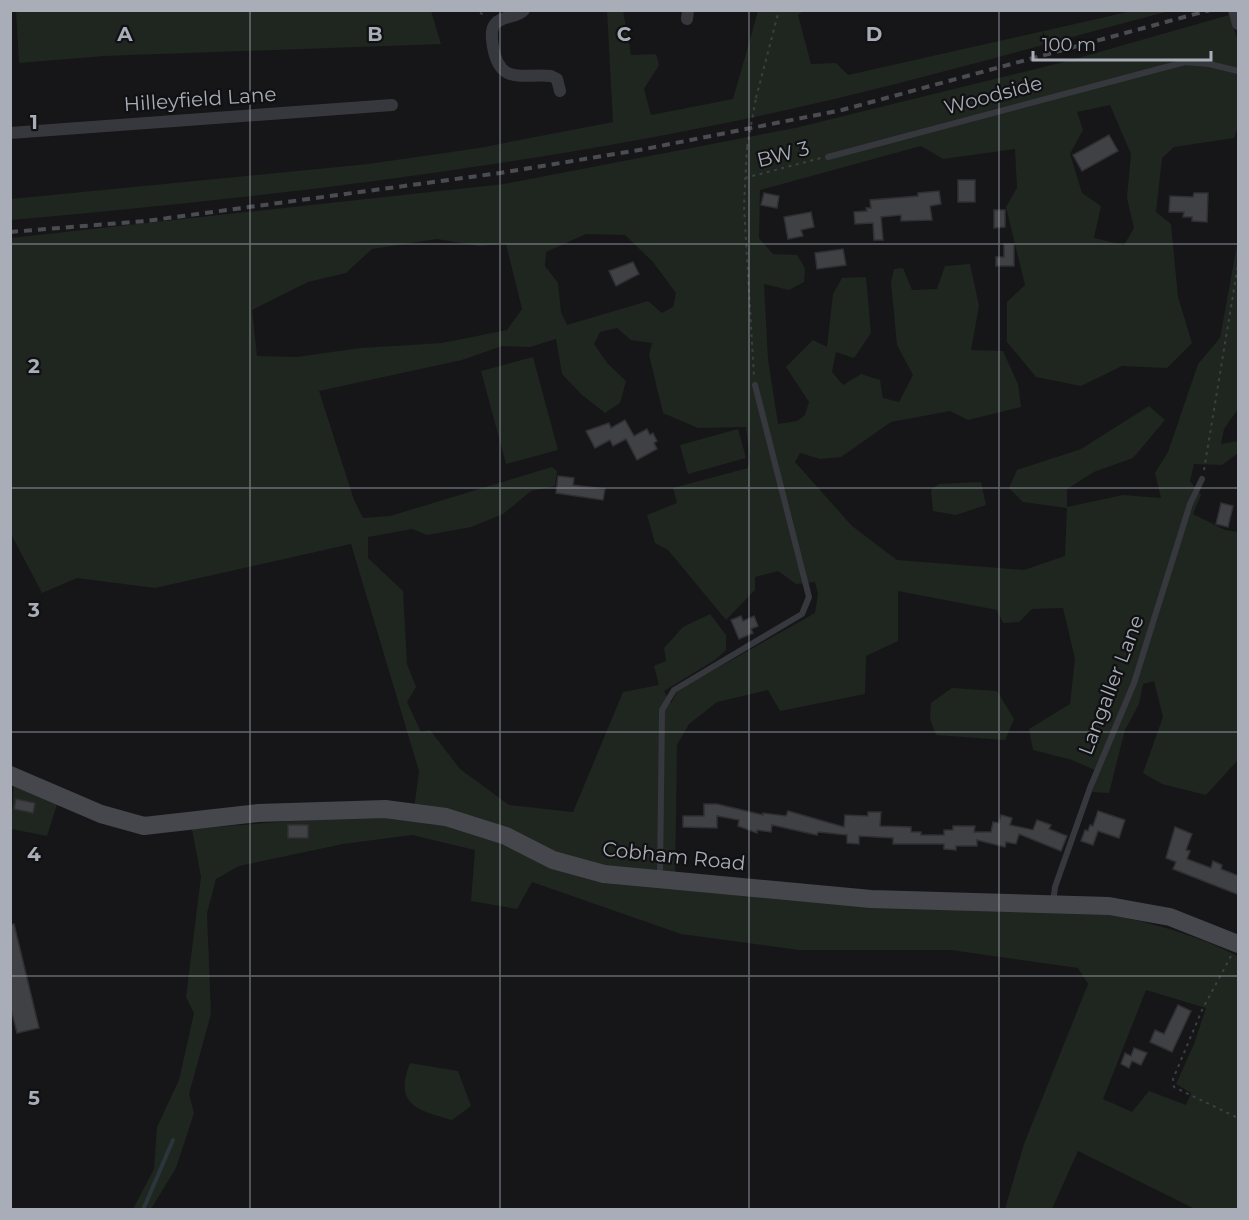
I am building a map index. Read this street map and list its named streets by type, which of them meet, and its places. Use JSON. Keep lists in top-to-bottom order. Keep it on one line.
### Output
{"streets":{"street":["Hilleyfield Lane","Cobham Road"],"lane":["Woodside","Langaller Lane"],"path":["BW 3"]},"crossings":[["Woodside","BW 3"],["Langaller Lane","Cobham Road"]],"scale_bar":"100 m","grid":{"columns":["A","B","C","D"],"rows":["1","2","3","4","5"]}}
